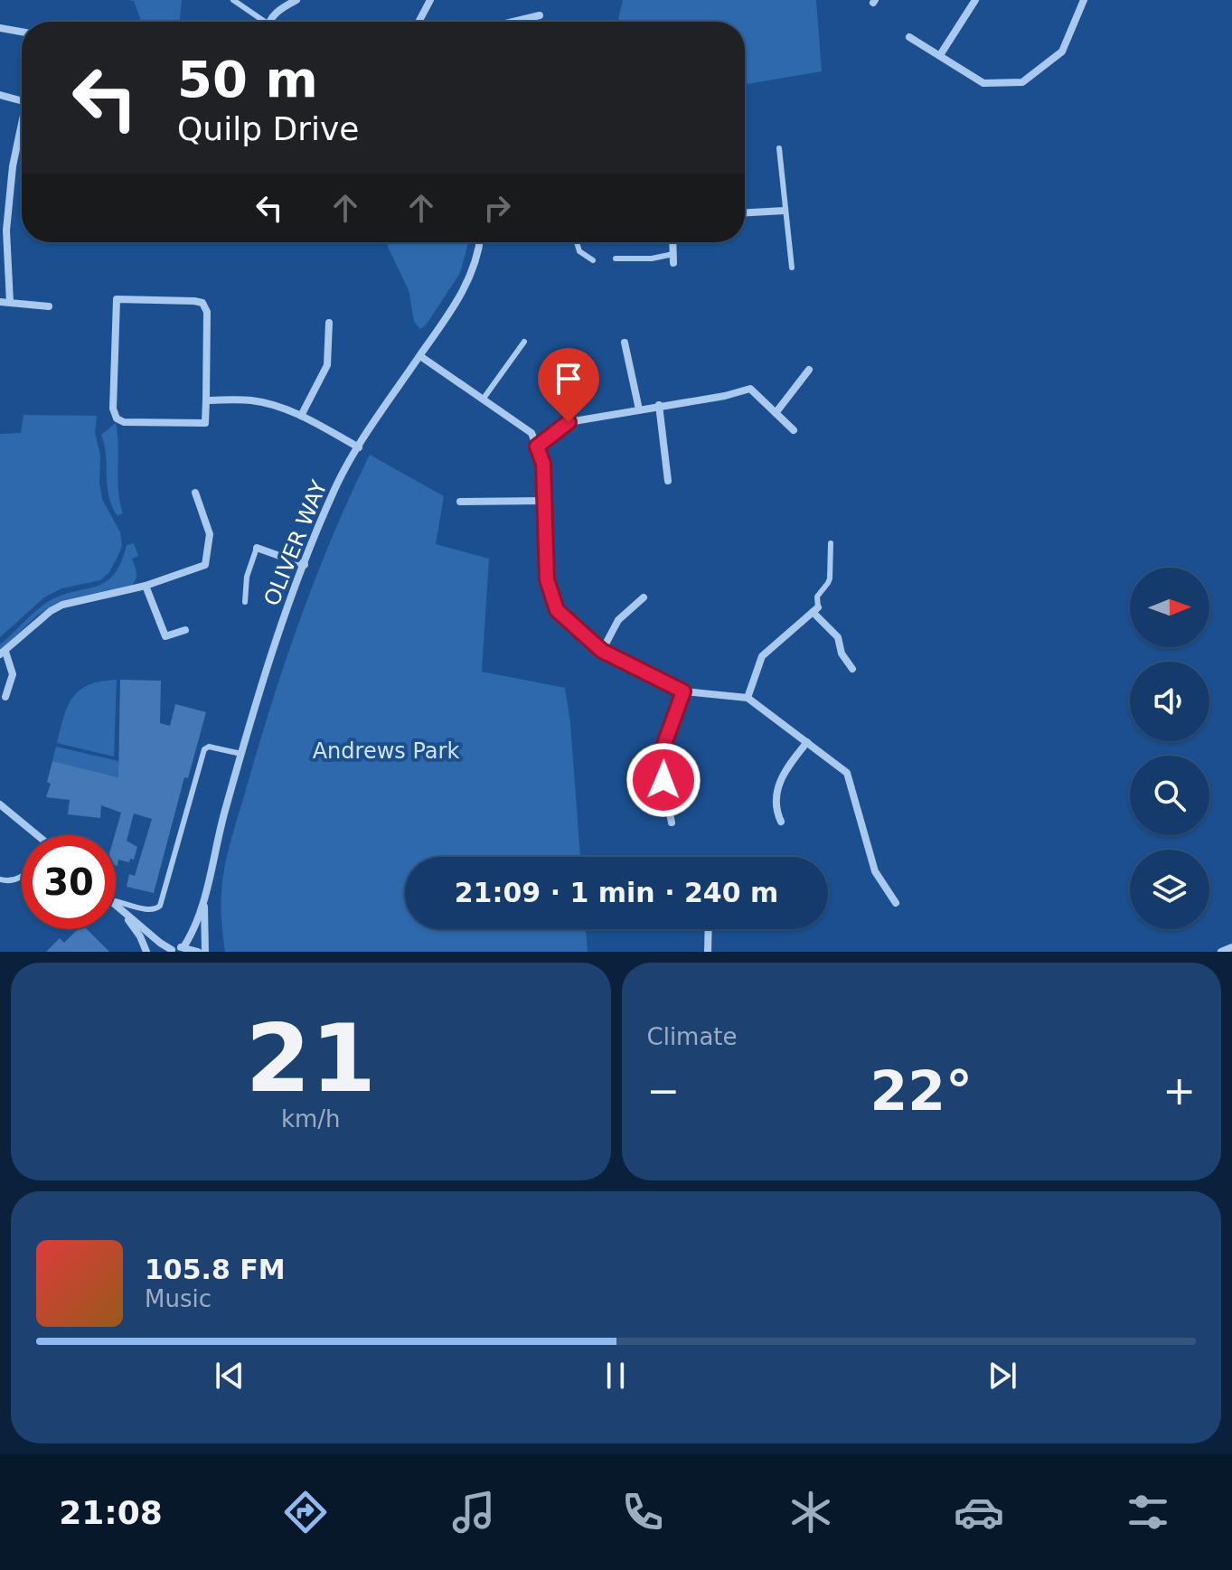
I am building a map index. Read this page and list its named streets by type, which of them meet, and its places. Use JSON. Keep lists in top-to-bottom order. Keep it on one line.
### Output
{"streets":{"street":["OLIVER WAY"]},"parks":["Andrews Park"],"north":"right","page":{"turn":["50 m","Quilp Drive"],"limit":"30","trip":"21:09 · 1 min · 240 m","tile":[["21","km/h"],"Climate"],"heat":["−","22°","+"],"song":["105.8 FM","Music"],"tabs":"21:08"}}
